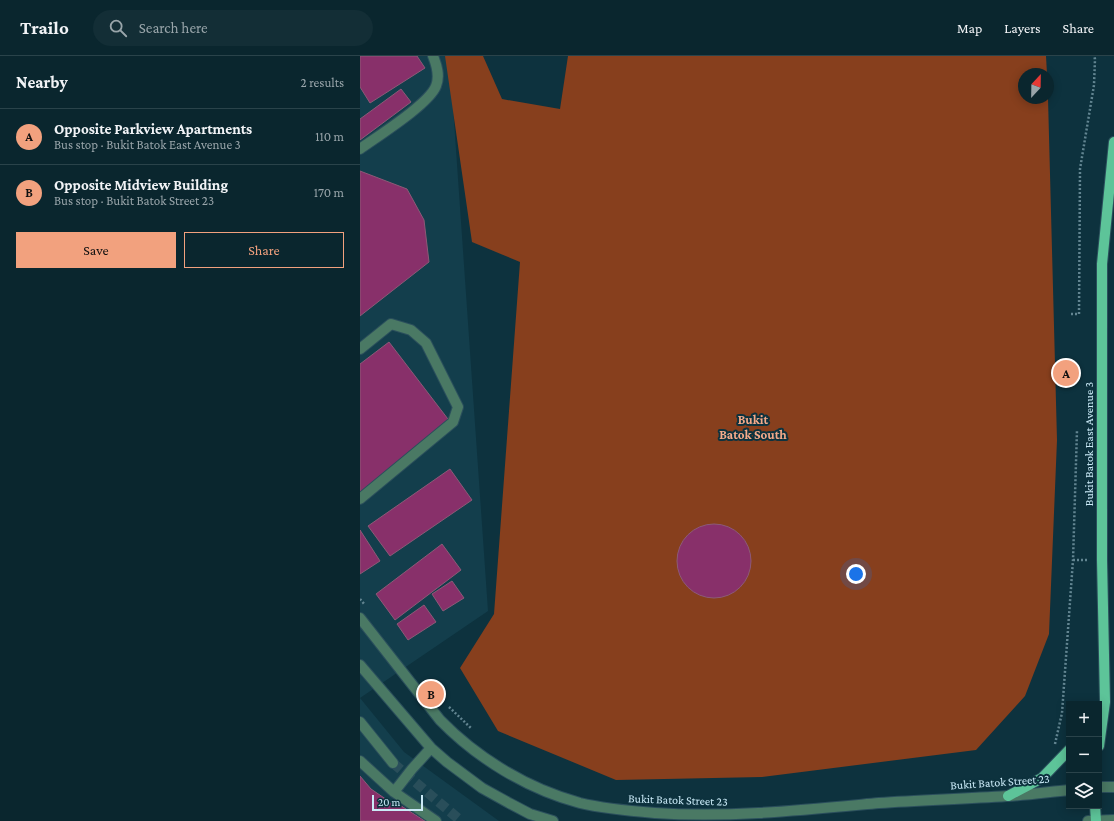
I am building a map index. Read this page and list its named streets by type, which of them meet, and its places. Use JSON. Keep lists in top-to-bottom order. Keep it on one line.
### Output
{"streets":{"main road":["Bukit Batok East Avenue 3"],"street":["Bukit Batok Street 23"]},"districts":["Bukit Batok South"],"scale_bar":"20 m","north":"top","page":{"header":"Trailo","search":"Search here","nav":["Map","Layers","Share"],"heading":["Nearby","2 results"],"list":[{"mark":"A","name":"Opposite Parkview Apartments","note":"Bus stop · Bukit Batok East Avenue 3","value":"110 m"},{"mark":"B","name":"Opposite Midview Building","note":"Bus stop · Bukit Batok Street 23","value":"170 m"}],"buttons":["Save","Share"],"pins":["A","B"],"map_buttons":["+","−"],"scale":"20 m"}}
